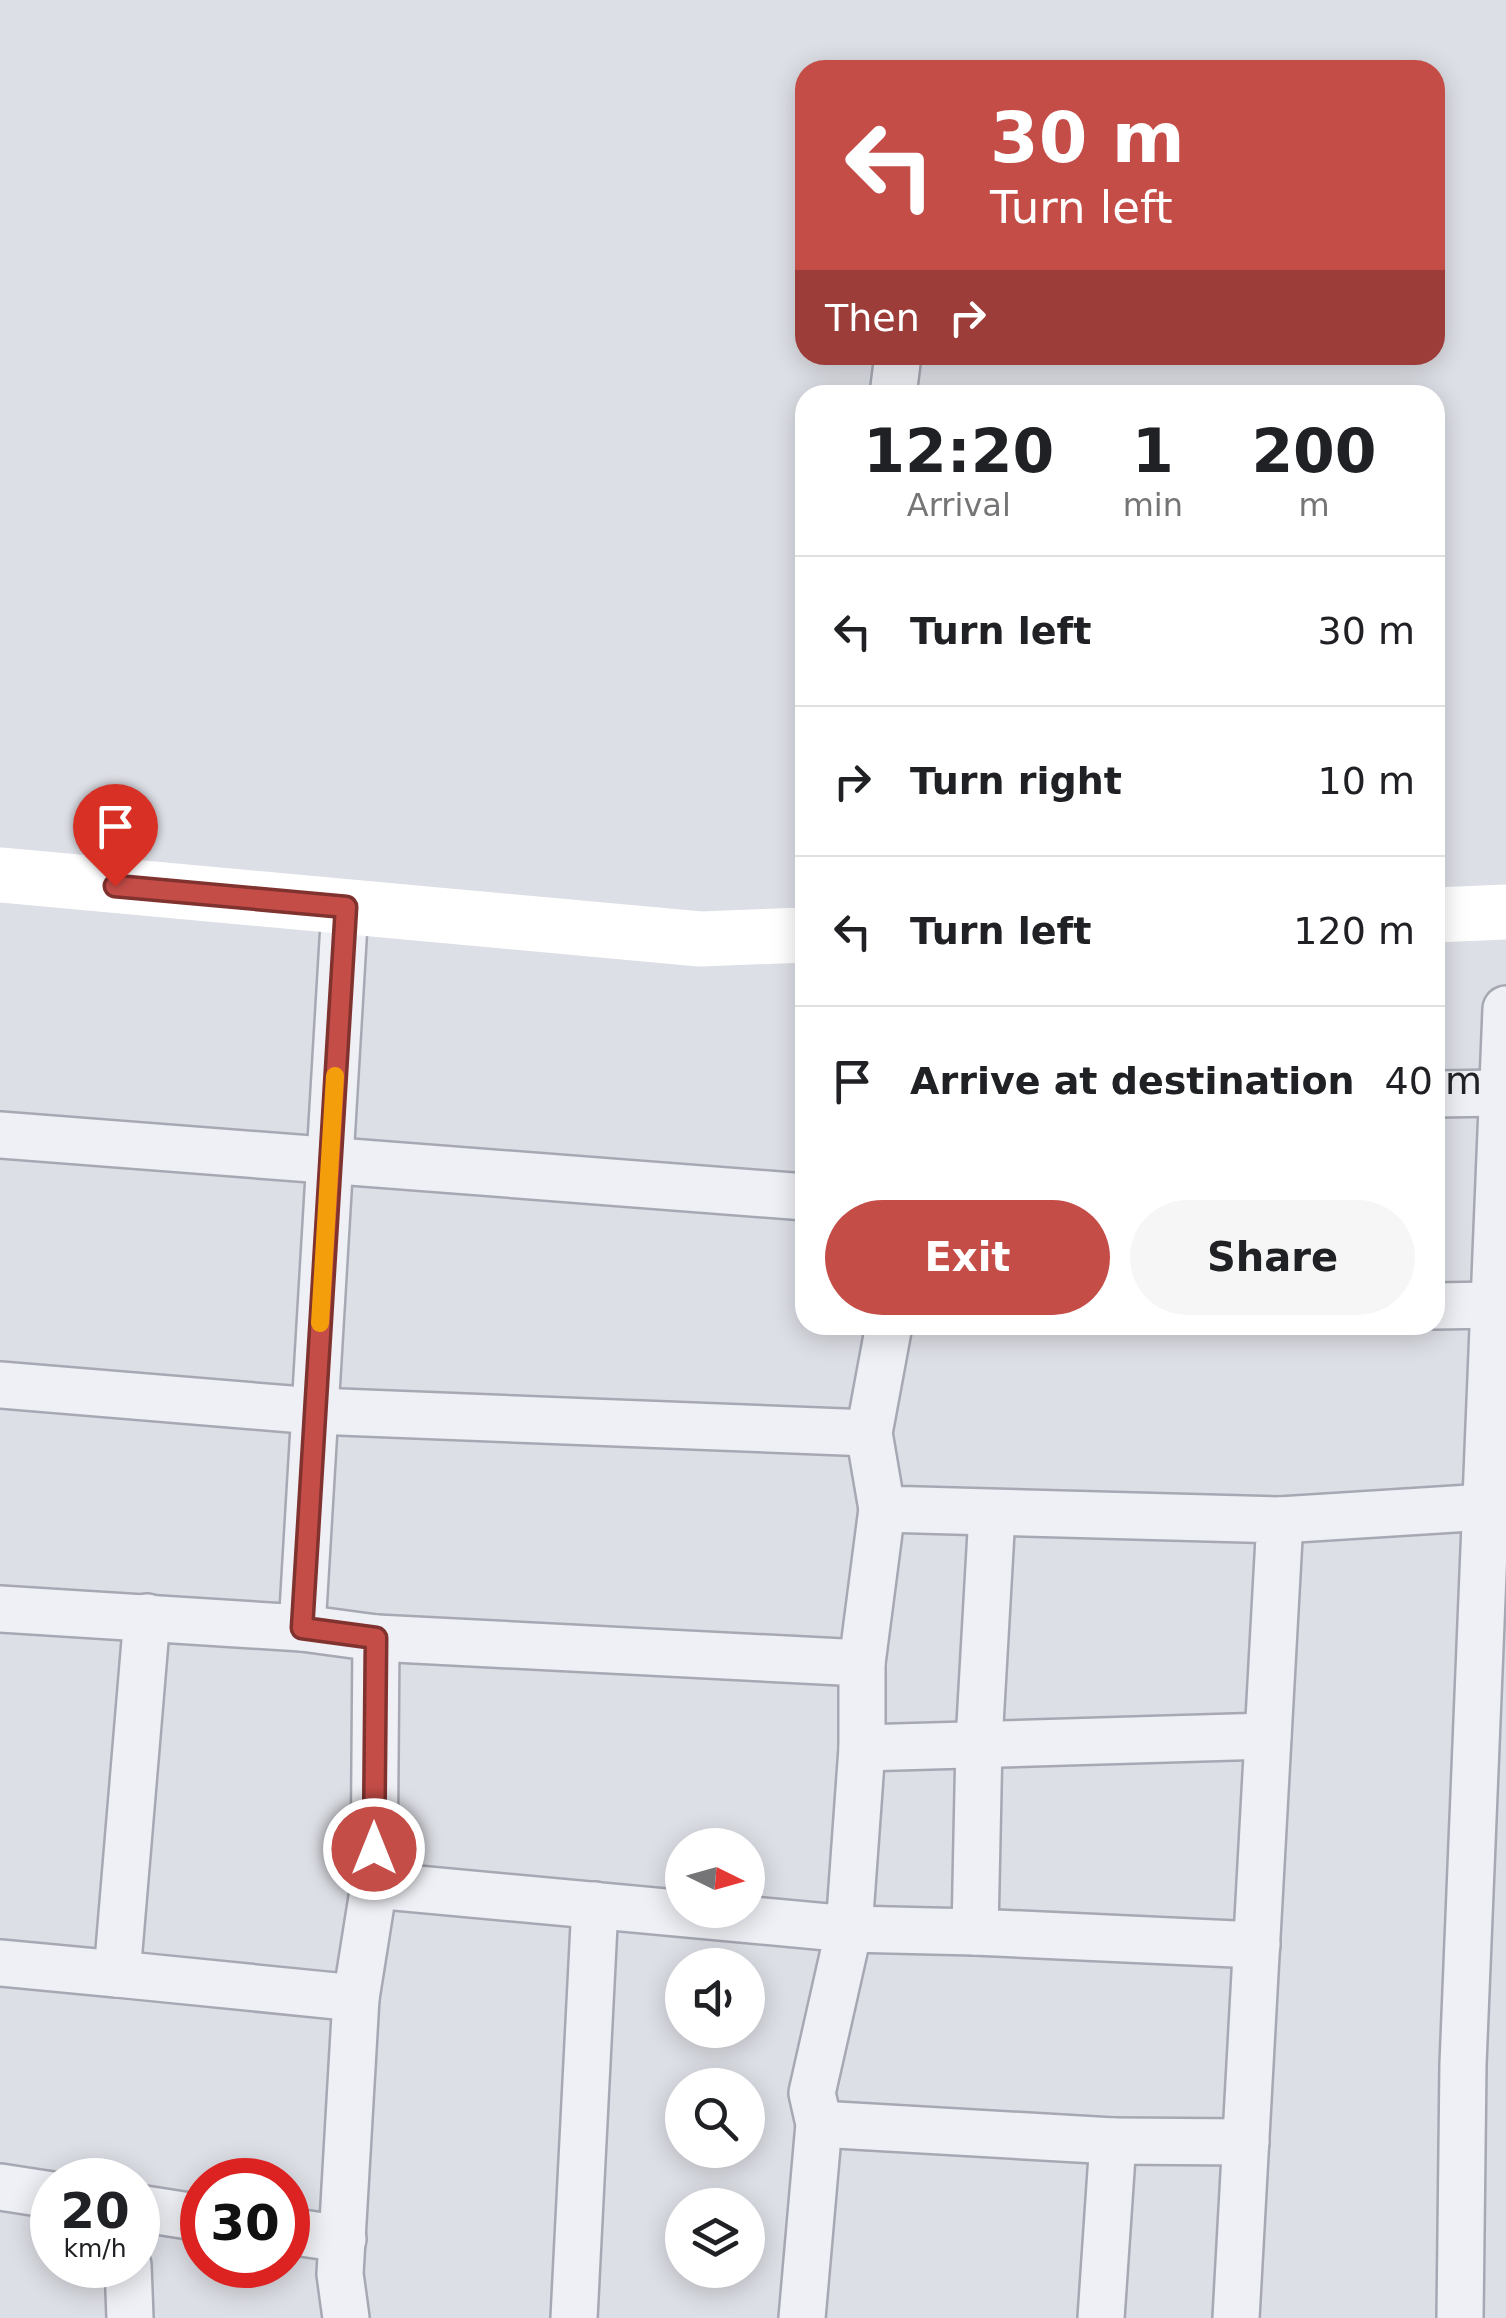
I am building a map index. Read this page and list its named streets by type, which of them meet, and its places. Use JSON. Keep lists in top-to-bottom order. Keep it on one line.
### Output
{"north":"right","page":{"turn":["30 m","Turn left"],"then":"Then","eta":["12:20","Arrival","1","min","200","m"],"list":[{"name":"Turn left","value":"30 m"},{"name":"Turn right","value":"10 m"},{"name":"Turn left","value":"120 m"},{"name":"Arrive at destination","value":"40 m"}],"buttons":["Exit","Share"],"speed":"20 km/h","limit":"30"}}
